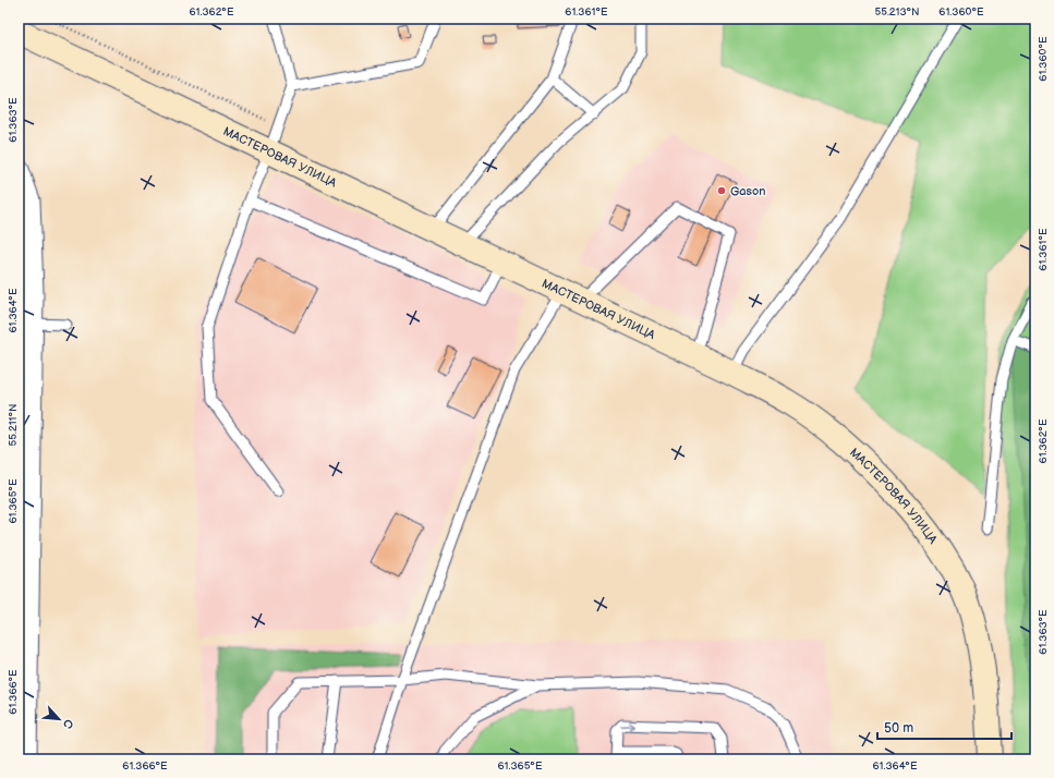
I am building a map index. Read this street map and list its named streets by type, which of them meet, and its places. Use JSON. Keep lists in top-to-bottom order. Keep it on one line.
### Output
{"streets":{"main road":["МАСТЕРОВАЯ УЛИЦА"]},"places":["Gason"],"scale_bar":"50 m","north":"bottom right","coordinates":["61.362°E","61.361°E","55.213°N","61.360°E","61.363°E","61.364°E","55.211°N","61.365°E","61.366°E"]}
